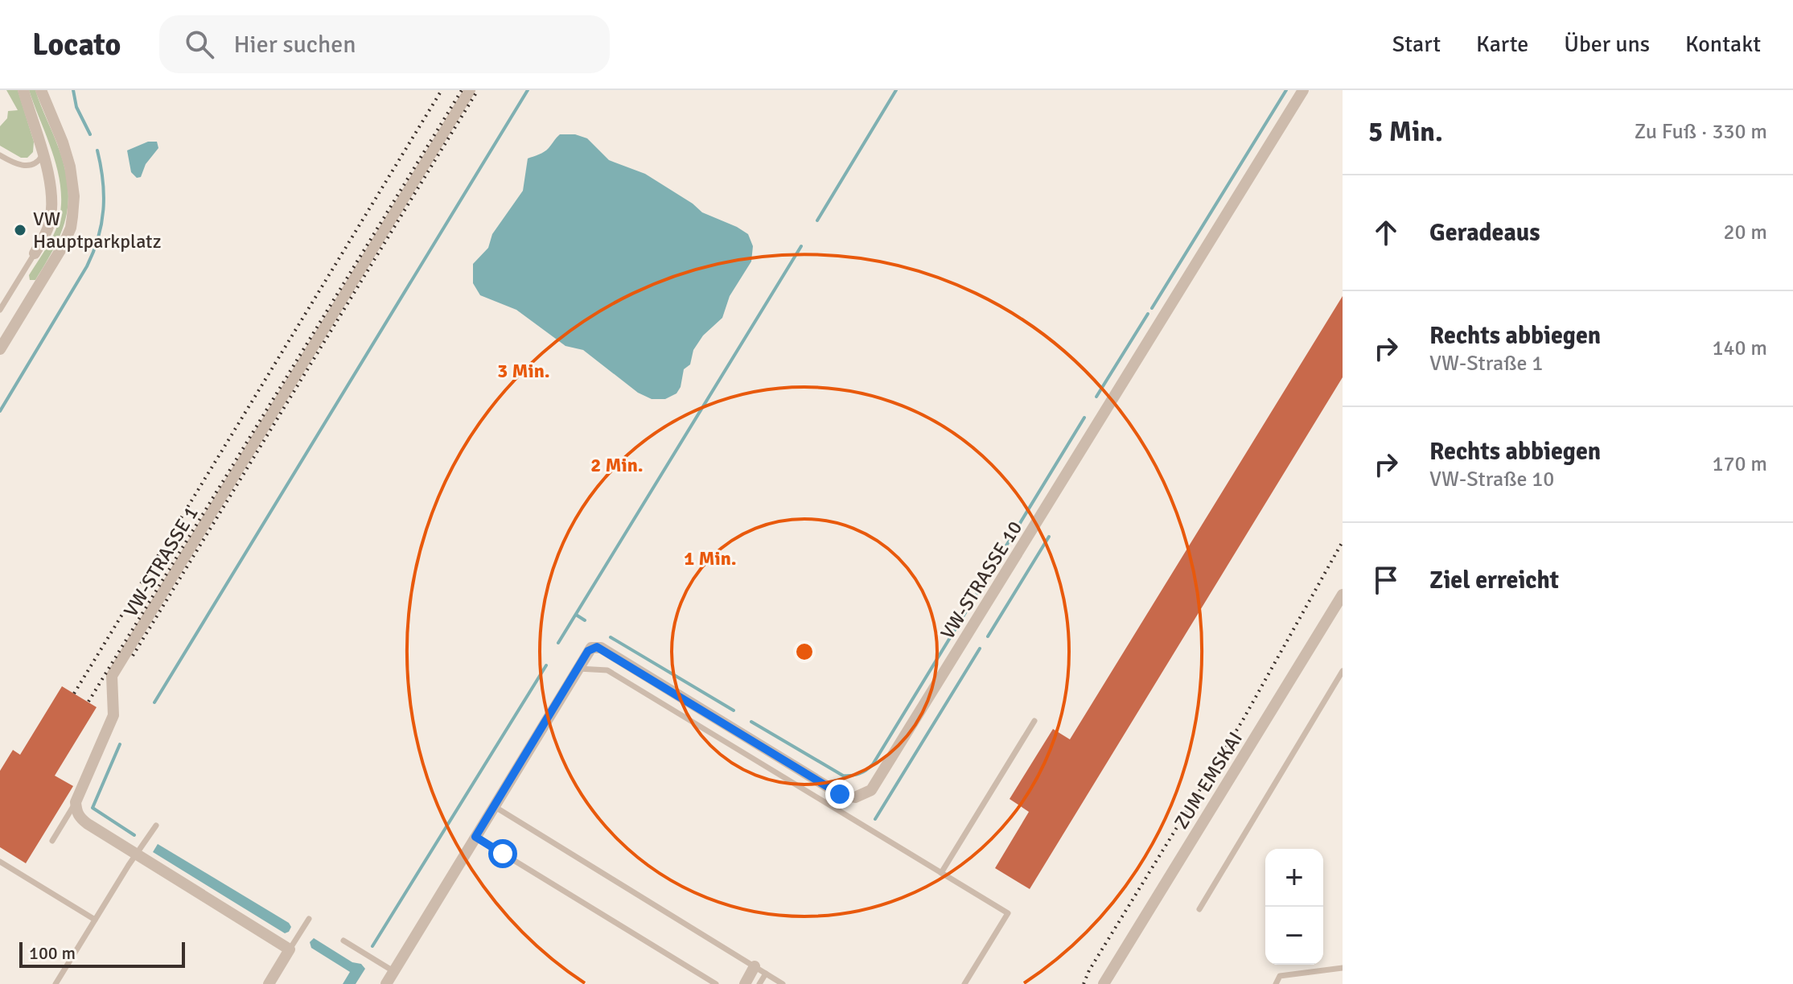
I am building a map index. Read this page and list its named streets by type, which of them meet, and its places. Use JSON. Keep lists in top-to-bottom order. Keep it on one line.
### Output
{"streets":{"street":["VW-STRASSE 1","VW-STRASSE 10","ZUM EMSKAI"]},"places":["VW Hauptparkplatz"],"scale_bar":"100 m","page":{"header":"Locato","search":"Hier suchen","nav":["Start","Karte","Über uns","Kontakt"],"heading":["5 Min.","Zu Fuß · 330 m"],"list":[["Geradeaus","20 m"],["Rechts abbiegen","VW-Straße 1","140 m"],["Rechts abbiegen","VW-Straße 10","170 m"],"Ziel erreicht"],"map_buttons":["+","−"],"scale":"100 m"},"rings":["3 Min.","2 Min.","1 Min."]}
